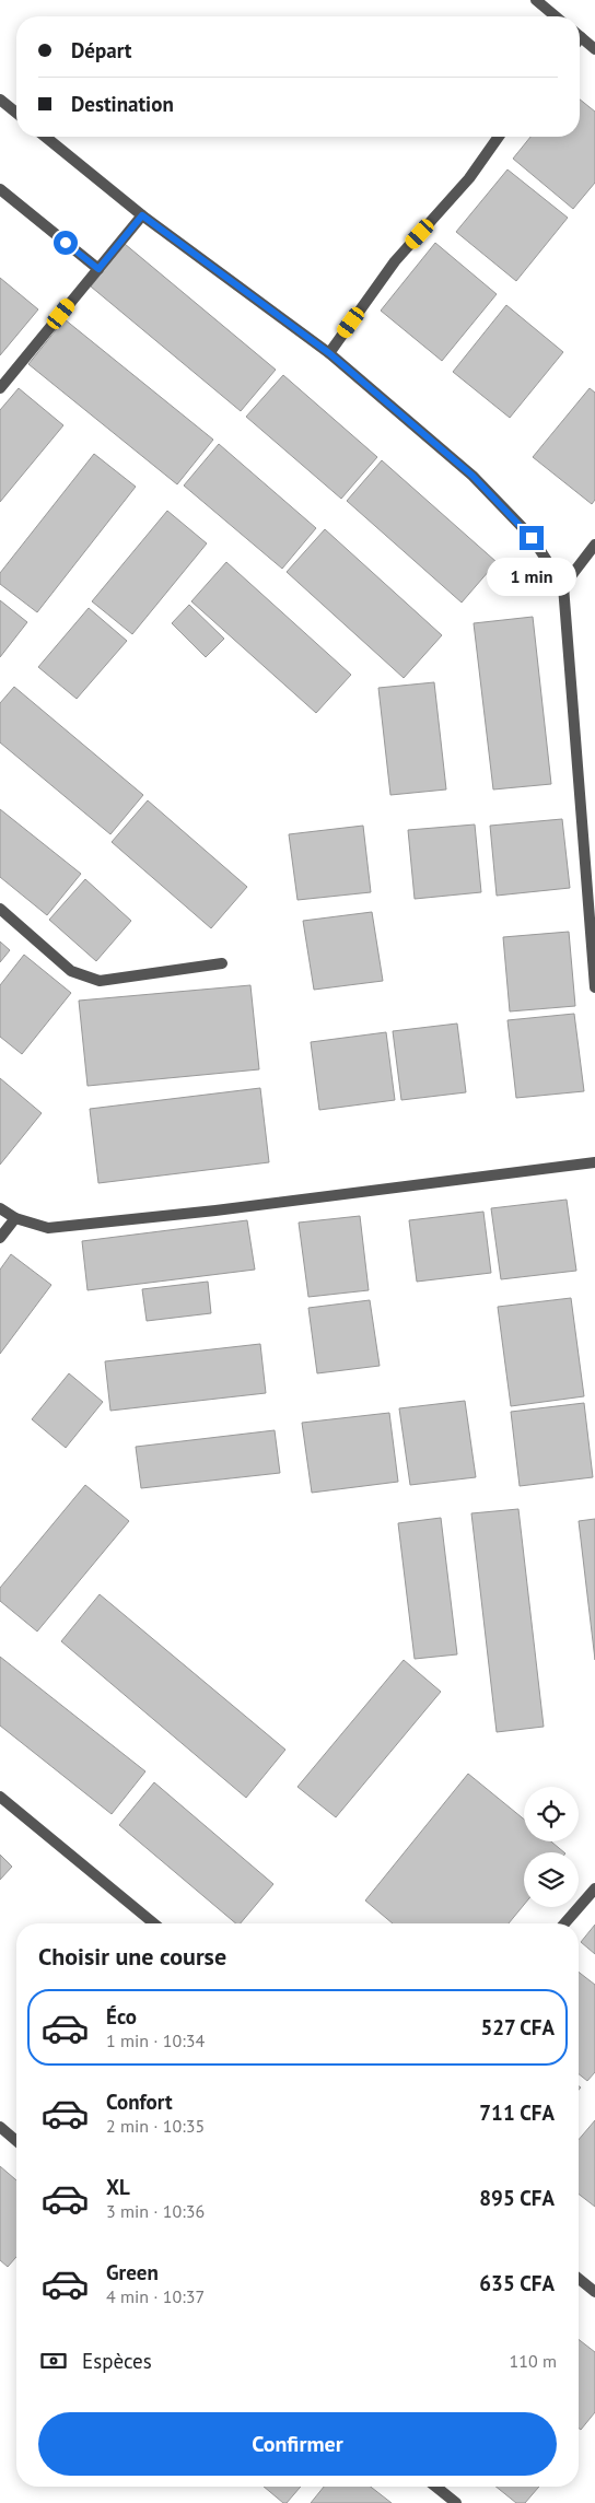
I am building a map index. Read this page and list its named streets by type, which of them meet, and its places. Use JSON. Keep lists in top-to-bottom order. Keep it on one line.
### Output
{"page":{"banner":["Départ","Destination"],"bubble":"1 min","heading":"Choisir une course","list":[{"name":"Éco","note":"1 min · 10:34","value":"527 CFA"},{"name":"Confort","note":"2 min · 10:35","value":"711 CFA"},{"name":"XL","note":"3 min · 10:36","value":"895 CFA"},{"name":"Green","note":"4 min · 10:37","value":"635 CFA"}],"pay":["Espèces","110 m"],"buttons":"Confirmer"}}
